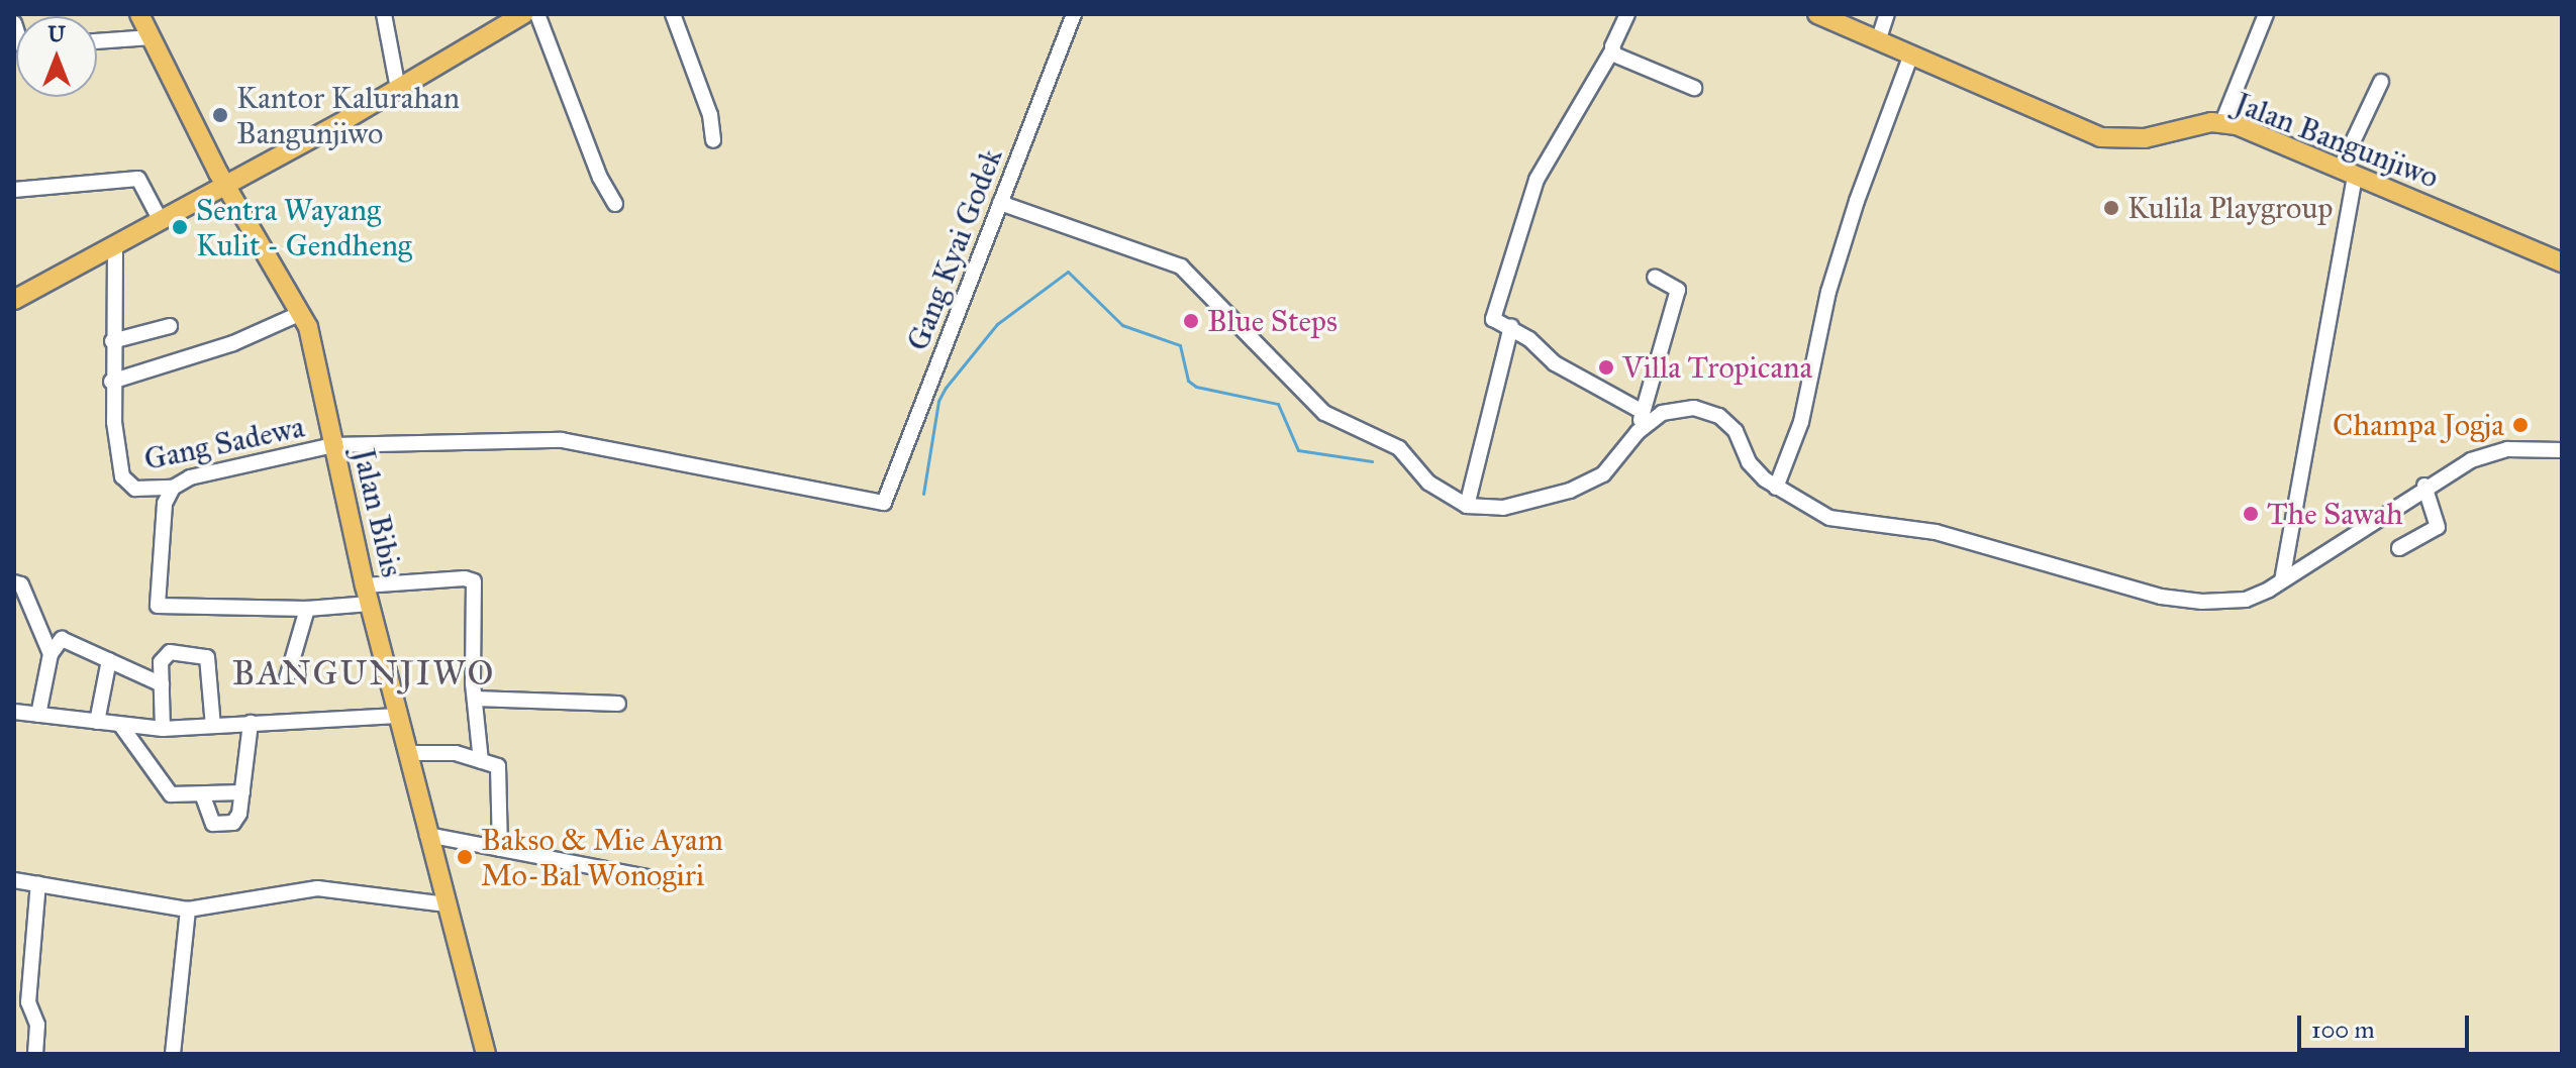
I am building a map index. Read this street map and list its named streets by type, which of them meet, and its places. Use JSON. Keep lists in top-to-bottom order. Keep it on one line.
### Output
{"streets":{"main road":["Jalan Bangunjiwo","Jalan Bibis"],"street":["Gang Kyai Godek","Gang Sadewa"]},"crossings":[["Gang Kyai Godek","Gang Sadewa"],["Gang Sadewa","Jalan Bibis"]],"districts":["BANGUNJIWO"],"places":["Kantor Kalurahan Bangunjiwo","Kulila Playgroup","Sentra Wayang Kulit - Gendheng","Blue Steps","Villa Tropicana","Champa Jogja","The Sawah","Bakso & Mie Ayam Mo-Bal Wonogiri"],"scale_bar":"100 m","north":"top"}
